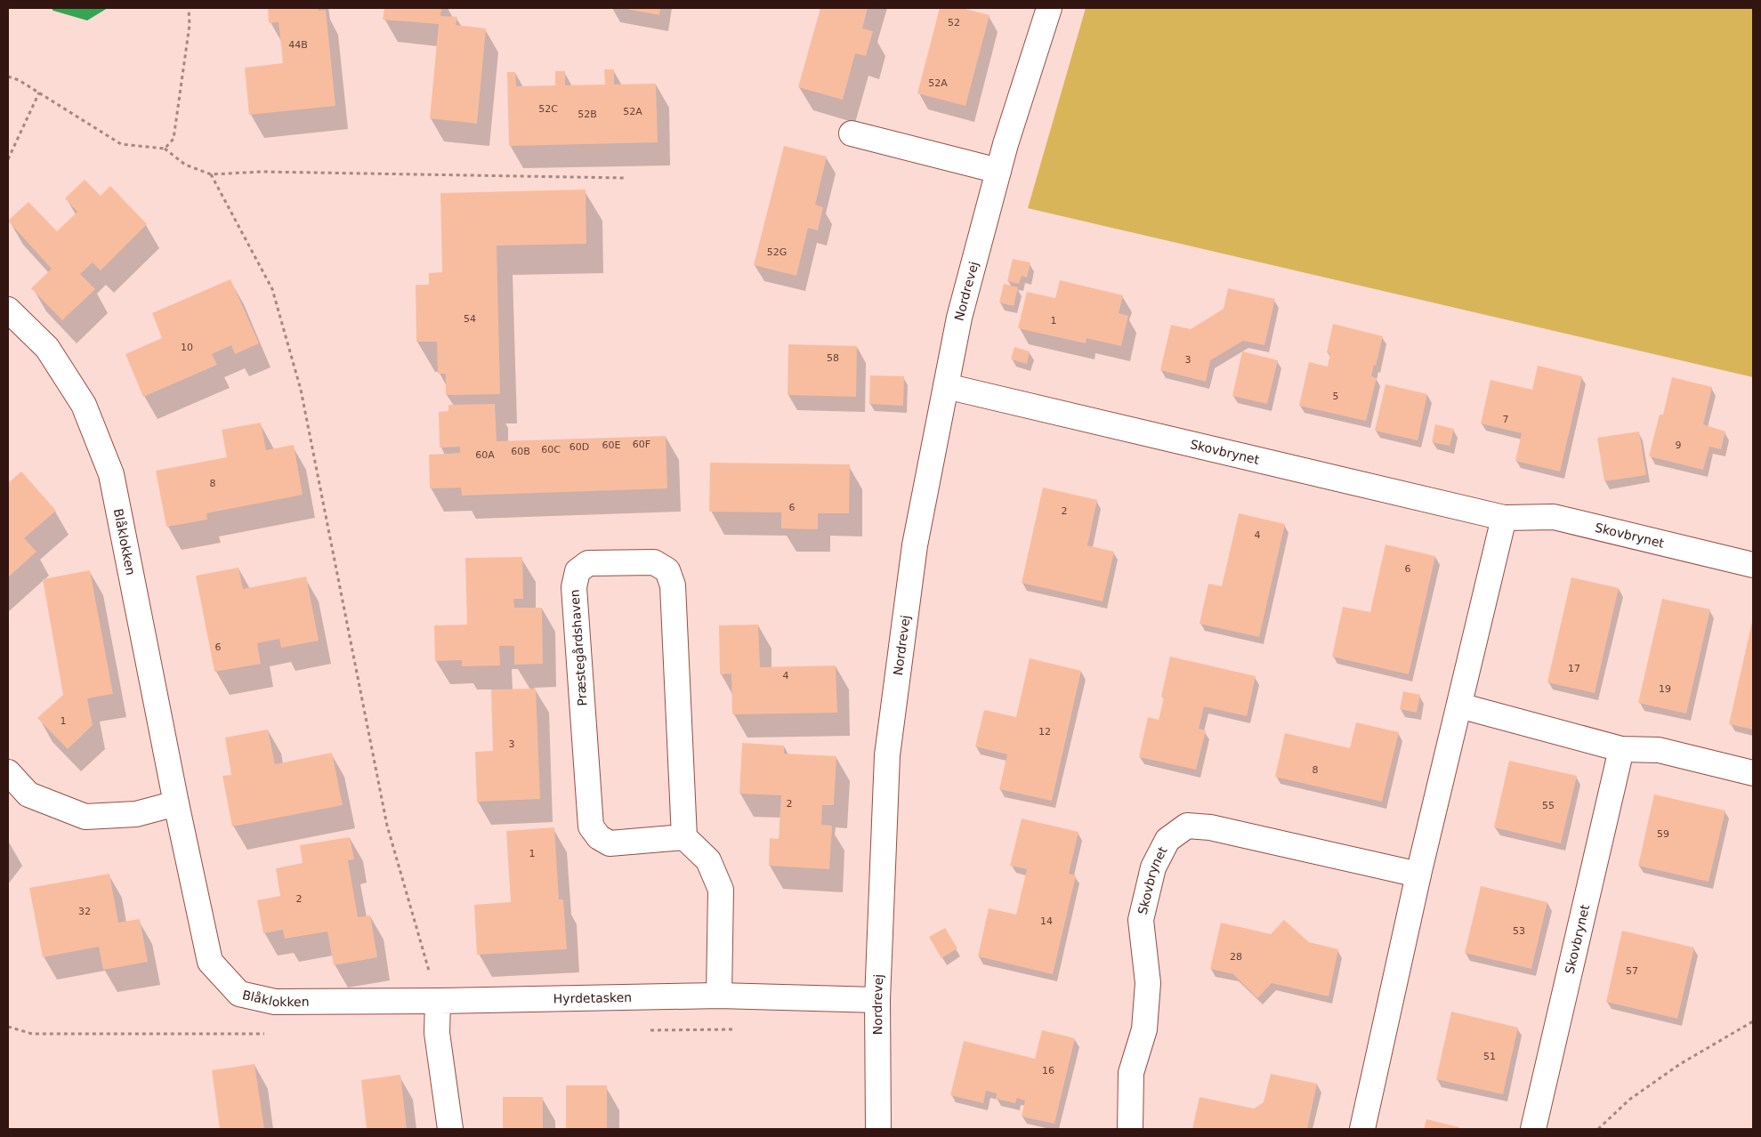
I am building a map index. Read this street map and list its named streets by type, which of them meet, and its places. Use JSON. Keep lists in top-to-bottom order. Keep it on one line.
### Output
{"streets":{"street":["Nordrevej","Skovbrynet","Blåklokken","Præstegårdshaven","Hyrdetasken"]},"crossings":[["Nordrevej","Skovbrynet"],["Nordrevej","Hyrdetasken"],["Blåklokken","Hyrdetasken"]],"house_numbers":["52","44B","52A","52C","52A","52B","52G","54","1","10","58","3","5","7","60F","60E","9","60D","60C","60B","60A","8","6","2","4","6","6","17","4","19","1","12","3","8","2","55","59","1","2","32","14","53","28","57","51","16"]}
